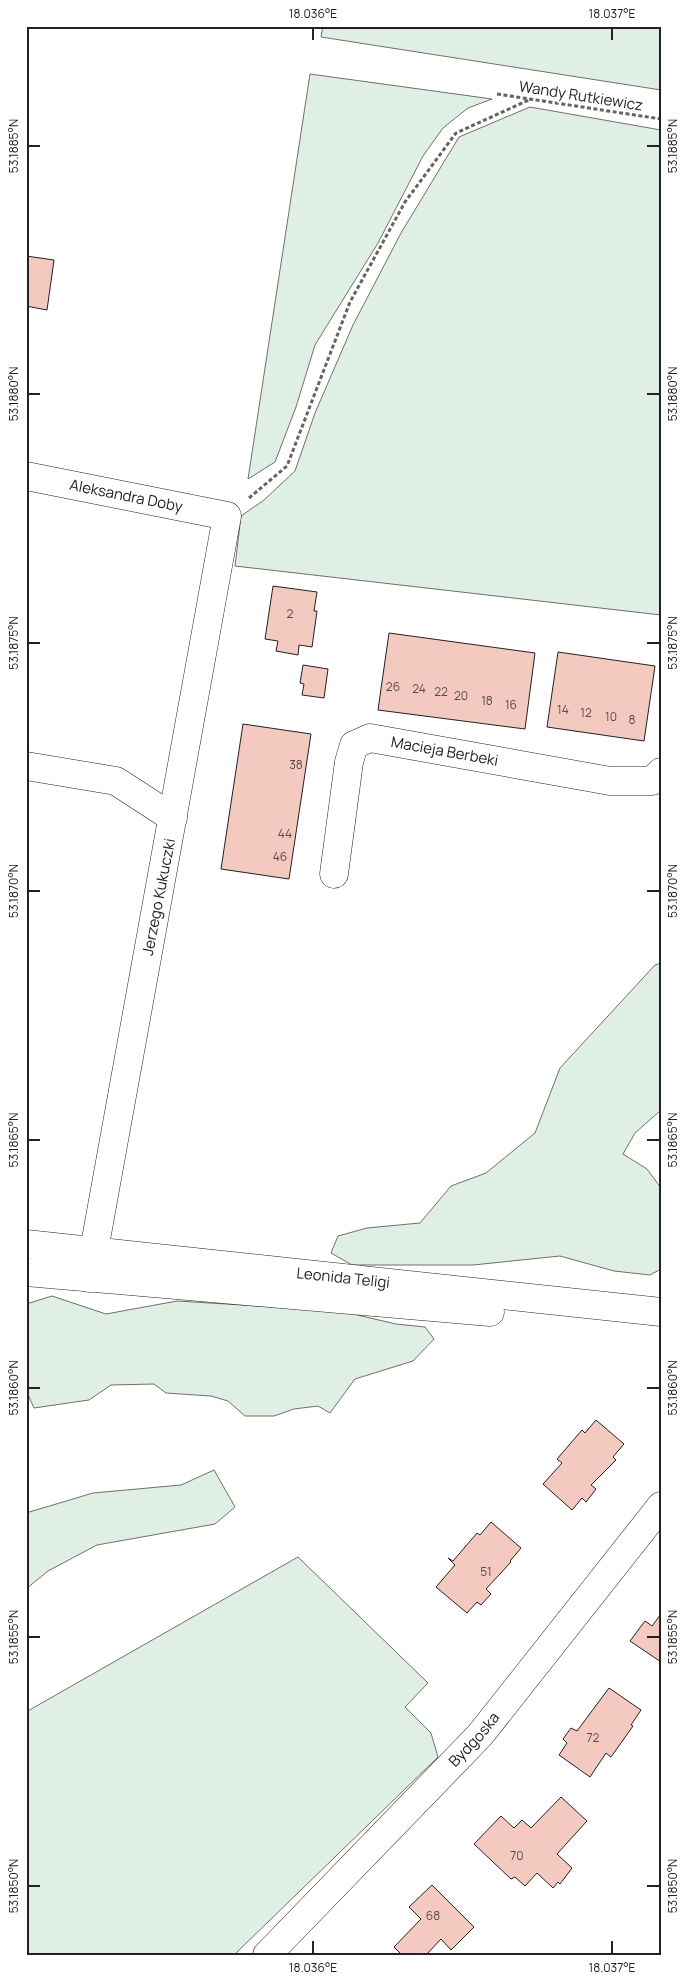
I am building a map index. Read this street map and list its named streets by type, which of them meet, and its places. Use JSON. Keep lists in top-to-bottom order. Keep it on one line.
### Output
{"streets":{"street":["Aleksandra Doby","Macieja Berbeki","Jerzego Kukuczki","Leonida Teligi","Bydgoska"],"path":["Wandy Rutkiewicz"]},"crossings":[["Aleksandra Doby","Jerzego Kukuczki"],["Jerzego Kukuczki","Leonida Teligi"]],"house_numbers":["2","26","24","22","20","18","16","14","12","10","8","38","44","46","51","72","70","68"],"coordinates":["18.036°E","18.037°E","53.1885°N","53.1880°N","53.1875°N","53.1870°N","53.1865°N","53.1860°N","53.1855°N","53.1850°N"]}
